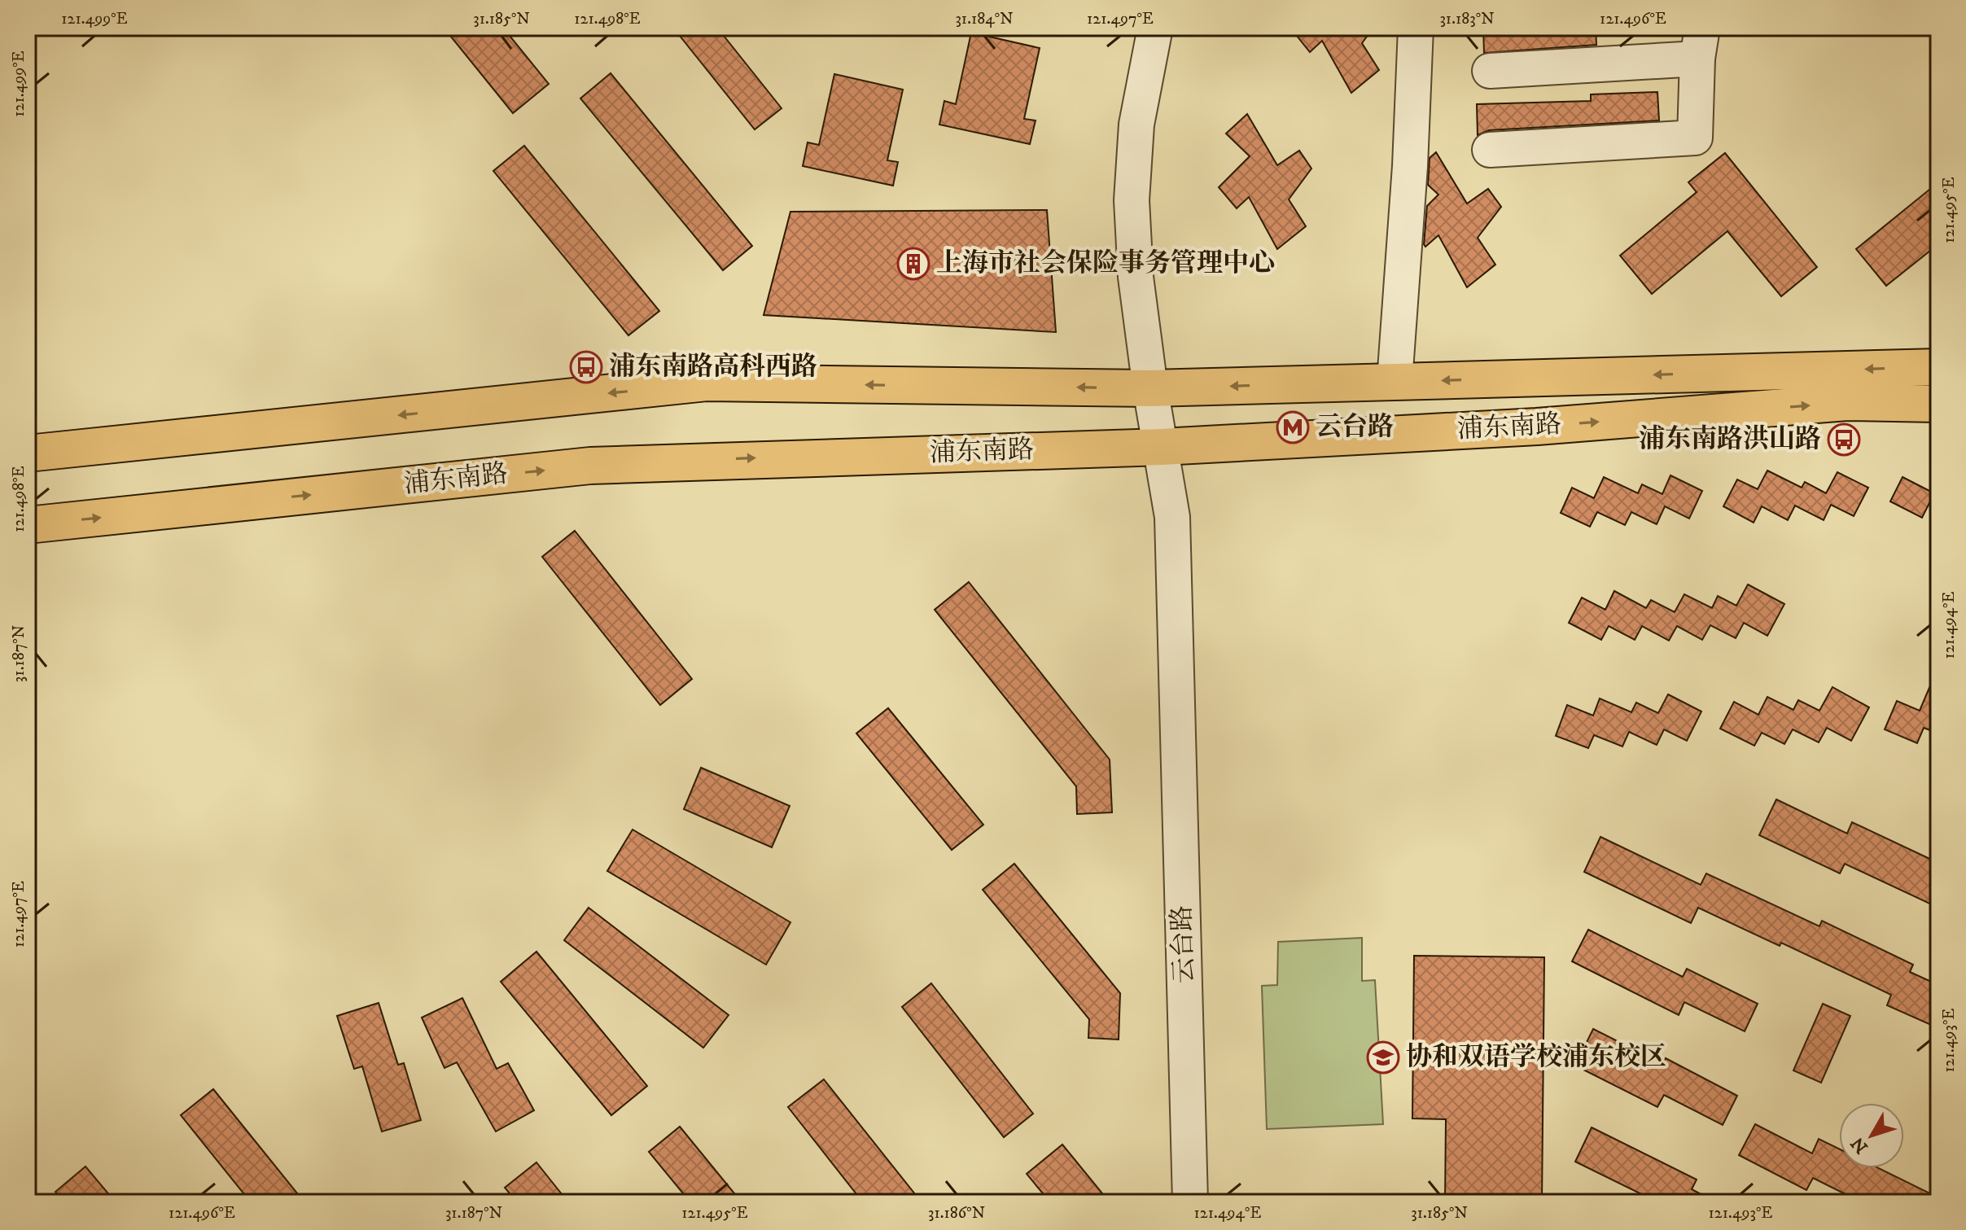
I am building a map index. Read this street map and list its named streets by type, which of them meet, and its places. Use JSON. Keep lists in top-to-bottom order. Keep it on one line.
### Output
{"streets":{"main road":["浦东南路"],"street":["云台路"]},"crossings":[["浦东南路","云台路"]],"places":{"building":["上海市社会保险事务管理中心"],"bus stop":["浦东南路高科西路","浦东南路洪山路"],"metro station":["云台路"],"school or university":["协和双语学校浦东校区"]},"north":"bottom left","coordinates":["121.499°E","31.185°N","121.498°E","31.184°N","121.497°E","31.183°N","121.496°E","121.495°E","121.494°E","31.187°N","121.493°E","31.186°N"]}
